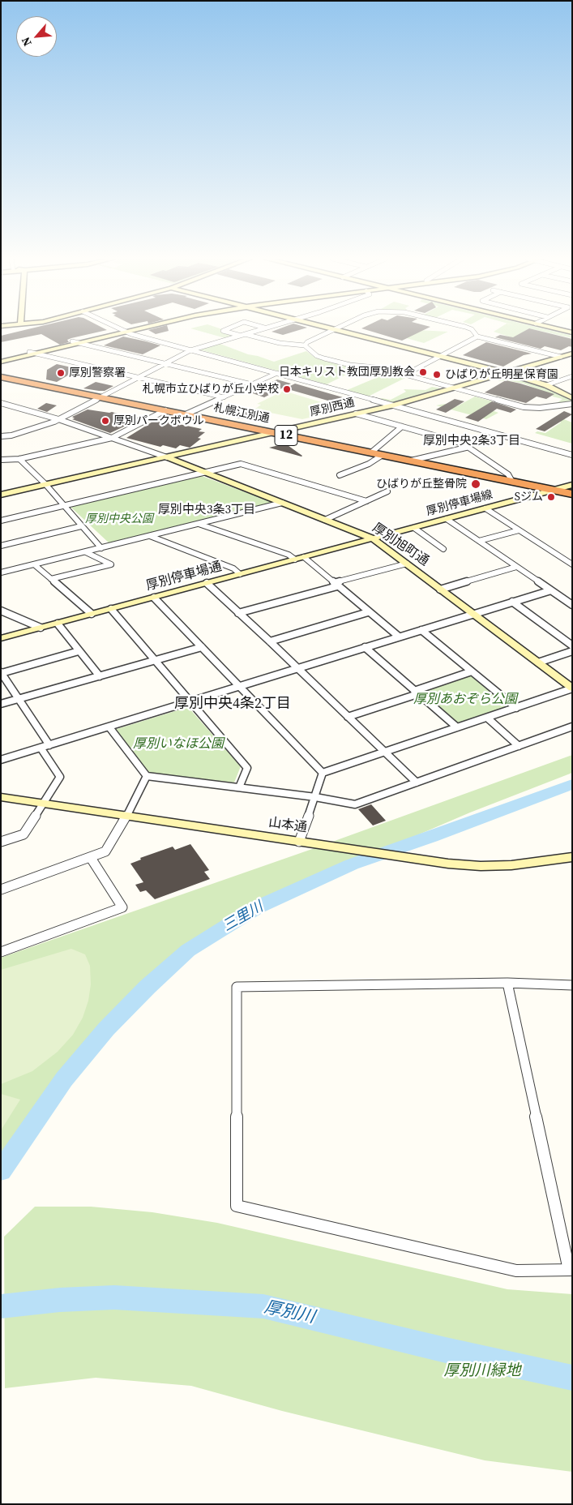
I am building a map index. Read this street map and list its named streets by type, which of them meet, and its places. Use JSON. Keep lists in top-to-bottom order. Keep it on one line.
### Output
{"streets":{"highway":["札幌江別通","12"],"street":["厚別西通","厚別停車場線","厚別旭町通","厚別停車場通","山本通"]},"crossings":[["厚別西通","札幌江別通"],["厚別西通","厚別旭町通"],["札幌江別通","厚別停車場線"],["厚別停車場線","厚別旭町通"],["厚別停車場線","厚別停車場通"],["厚別旭町通","厚別停車場通"]],"districts":["厚別中央2条3丁目","厚別中央3条3丁目","厚別中央4条2丁目"],"water":["三里川","厚別川"],"parks":["厚別中央公園","厚別あおぞら公園","厚別いなほ公園","厚別川緑地"],"places":["日本キリスト教団厚別教会","厚別警察署","ひばりが丘明星保育園","札幌市立ひばりが丘小学校","厚別パークボウル","ひばりが丘整骨院","Sジム"],"north":"bottom left"}
